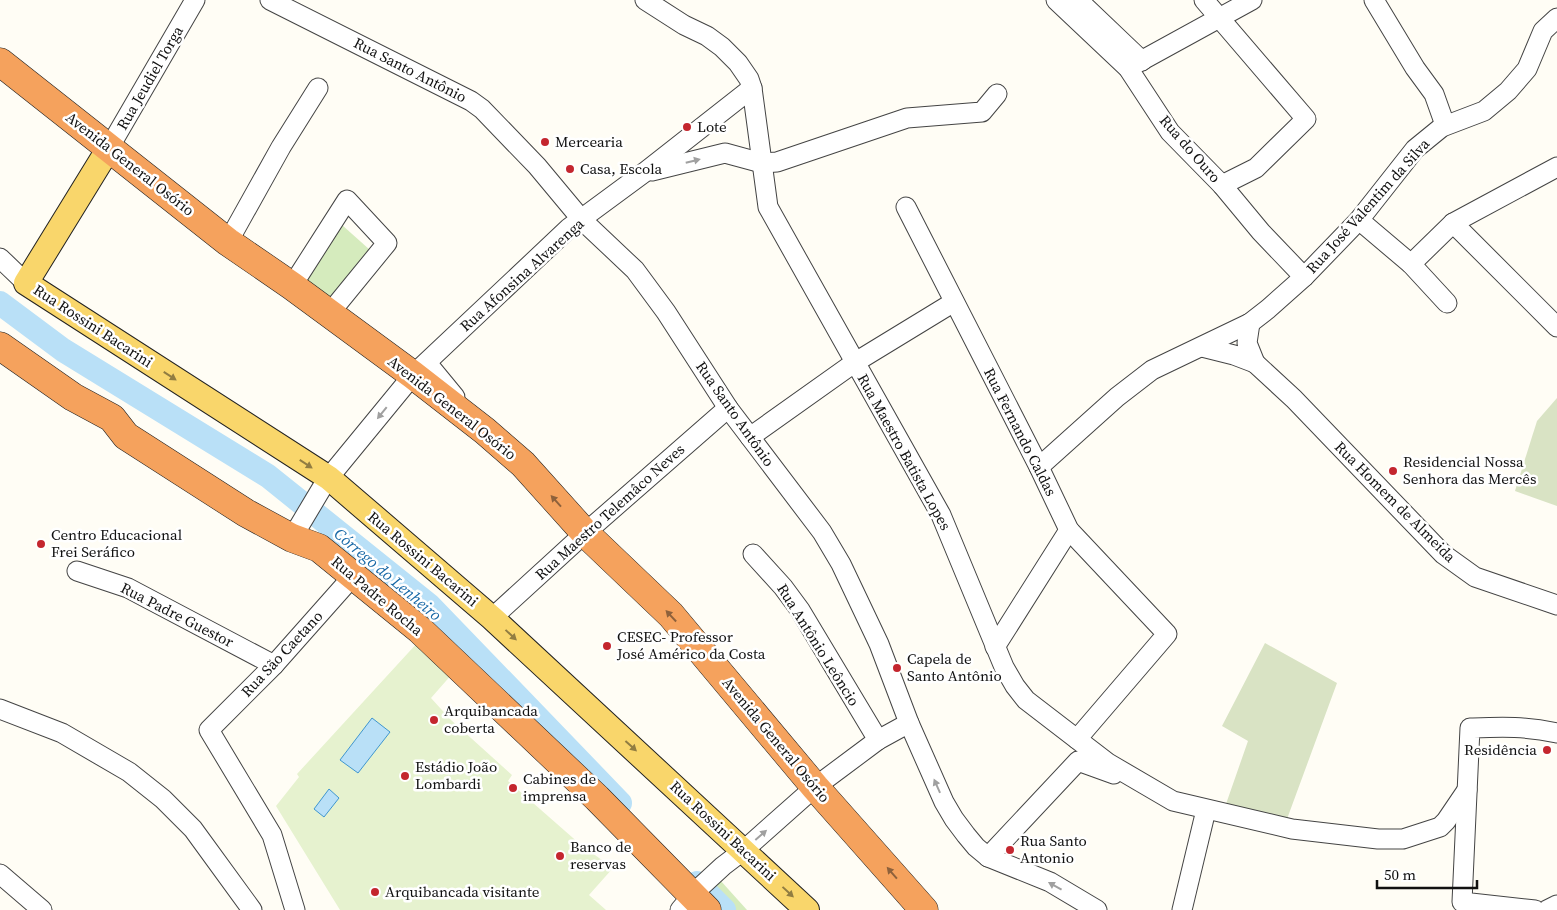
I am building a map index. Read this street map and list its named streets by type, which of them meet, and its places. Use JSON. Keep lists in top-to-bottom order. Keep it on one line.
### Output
{"streets":{"highway":["Avenida General Osório","Rua Padre Rocha"],"main road":["Rua Jeudiel Torga","Rua Rossini Bacarini"],"street":["Rua Santo Antônio","Rua do Ouro","Rua José Valentim da Silva","Rua Afonsina Alvarenga","Rua Fernando Caldas","Rua Maestro Batista Lopes","Rua Homem de Almeida","Rua Maestro Telemâco Neves","Rua Padre Guestor","Rua Antônio Leôncio","Rua São Caetano"]},"crossings":[["Rua Santo Antônio","Rua Afonsina Alvarenga"],["Rua Santo Antônio","Rua Maestro Telemâco Neves"],["Rua Jeudiel Torga","Avenida General Osório"],["Rua Jeudiel Torga","Rua Rossini Bacarini"],["Rua do Ouro","Rua José Valentim da Silva"],["Avenida General Osório","Rua Afonsina Alvarenga"],["Avenida General Osório","Rua Maestro Telemâco Neves"],["Rua José Valentim da Silva","Rua Fernando Caldas"],["Rua Afonsina Alvarenga","Rua Rossini Bacarini"],["Rua Afonsina Alvarenga","Rua Maestro Batista Lopes"],["Rua Afonsina Alvarenga","Rua Padre Rocha"],["Rua Rossini Bacarini","Rua Maestro Telemâco Neves"],["Rua Fernando Caldas","Rua Maestro Batista Lopes"],["Rua Padre Rocha","Rua São Caetano"],["Rua Padre Guestor","Rua São Caetano"]],"one_way":["Avenida General Osório","Rua Rossini Bacarini"],"water":["Córrego do Lenheiro"],"places":["Lote","Mercearia","Casa, Escola","Residencial Nossa Senhora das Mercês","Centro Educacional Frei Seráfico","CESEC- Professor José Américo da Costa","Capela de Santo Antônio","Arquibancada coberta","Residência","Estádio João Lombardi","Cabines de imprensa","Rua Santo Antonio","Banco de reservas","Arquibancada visitante"],"scale_bar":"50 m"}
